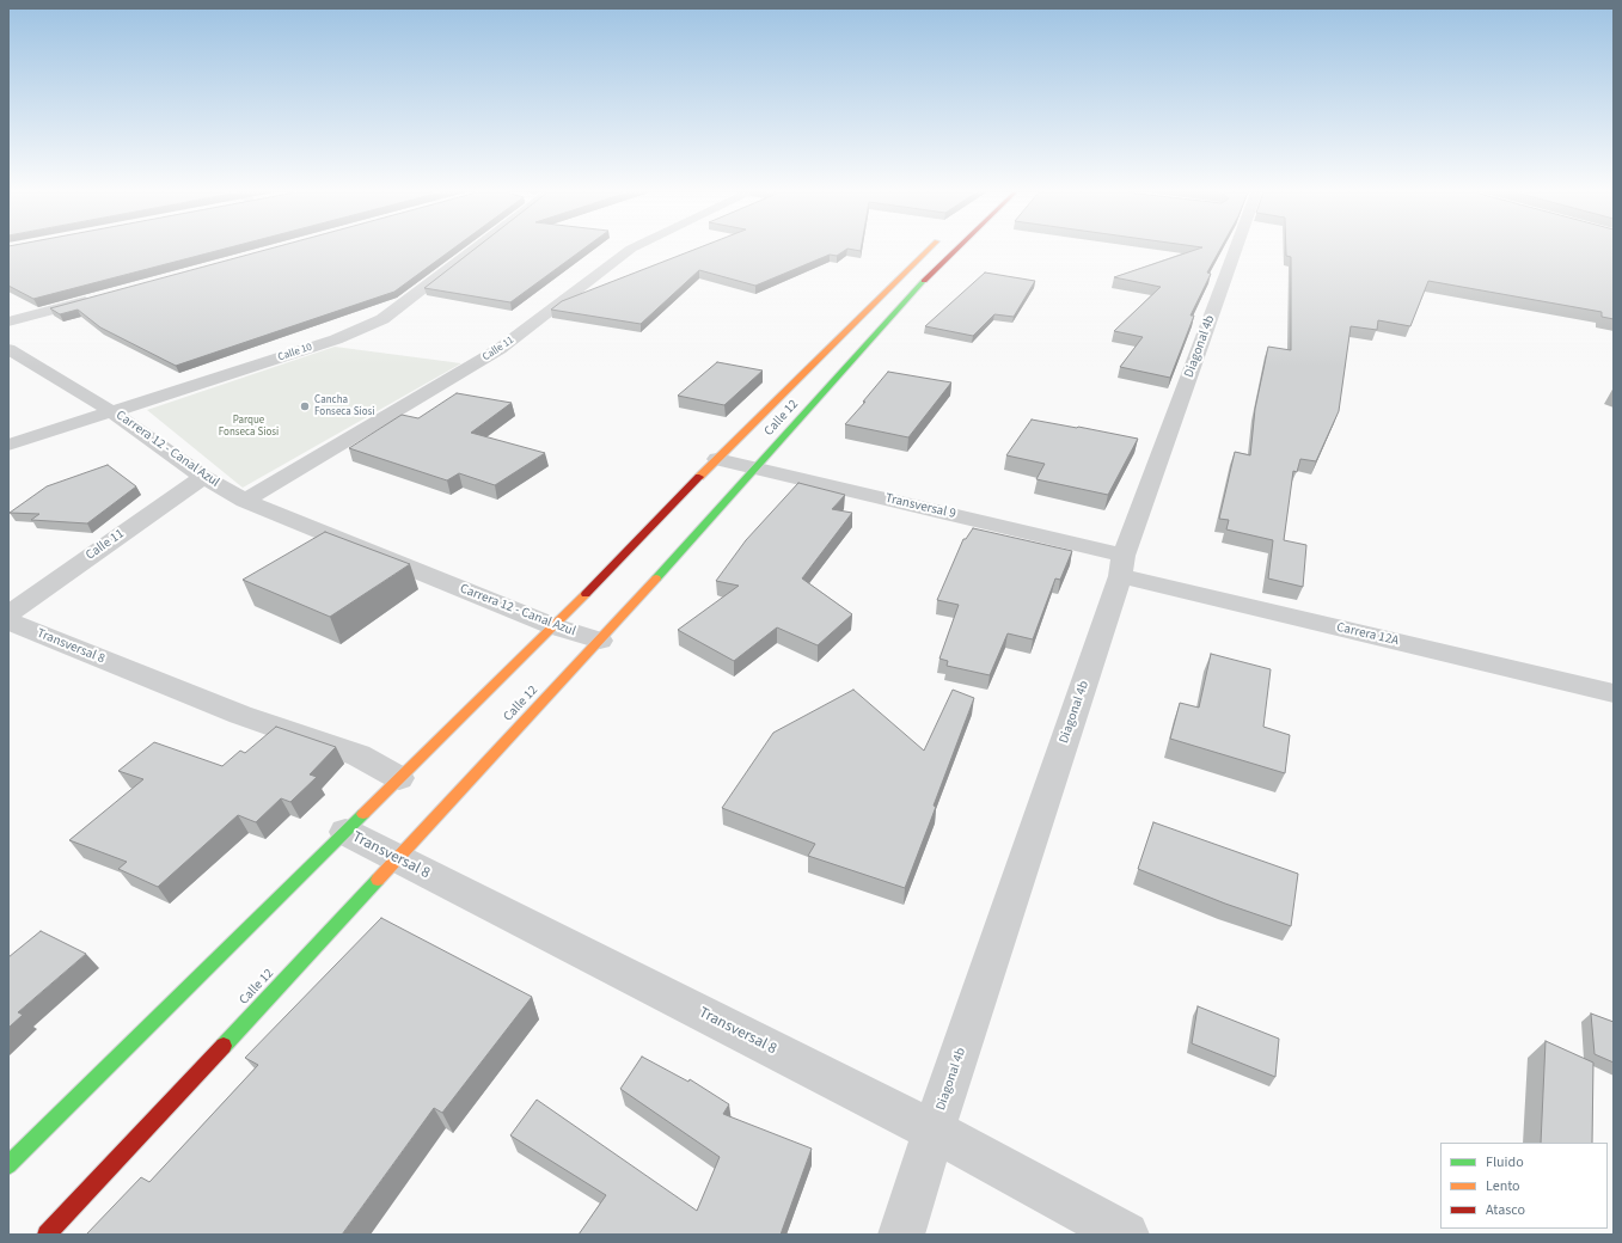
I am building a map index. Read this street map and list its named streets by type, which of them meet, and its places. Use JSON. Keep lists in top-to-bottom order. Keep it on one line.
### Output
{"streets":{"street":["Diagonal 4b","Calle 11","Calle 10","Calle 12","Carrera 12 - Canal Azul","Transversal 9","Carrera 12A","Transversal 8"]},"crossings":[["Diagonal 4b","Transversal 9"],["Diagonal 4b","Carrera 12A"],["Diagonal 4b","Transversal 8"],["Calle 11","Carrera 12 - Canal Azul"],["Calle 10","Carrera 12 - Canal Azul"],["Calle 12","Carrera 12 - Canal Azul"],["Calle 12","Transversal 9"],["Calle 12","Transversal 8"],["Transversal 9","Carrera 12A"]],"parks":["Parque Fonseca Siosi"],"places":["Cancha Fonseca Siosi"],"legend":["Fluido","Lento","Atasco"]}
